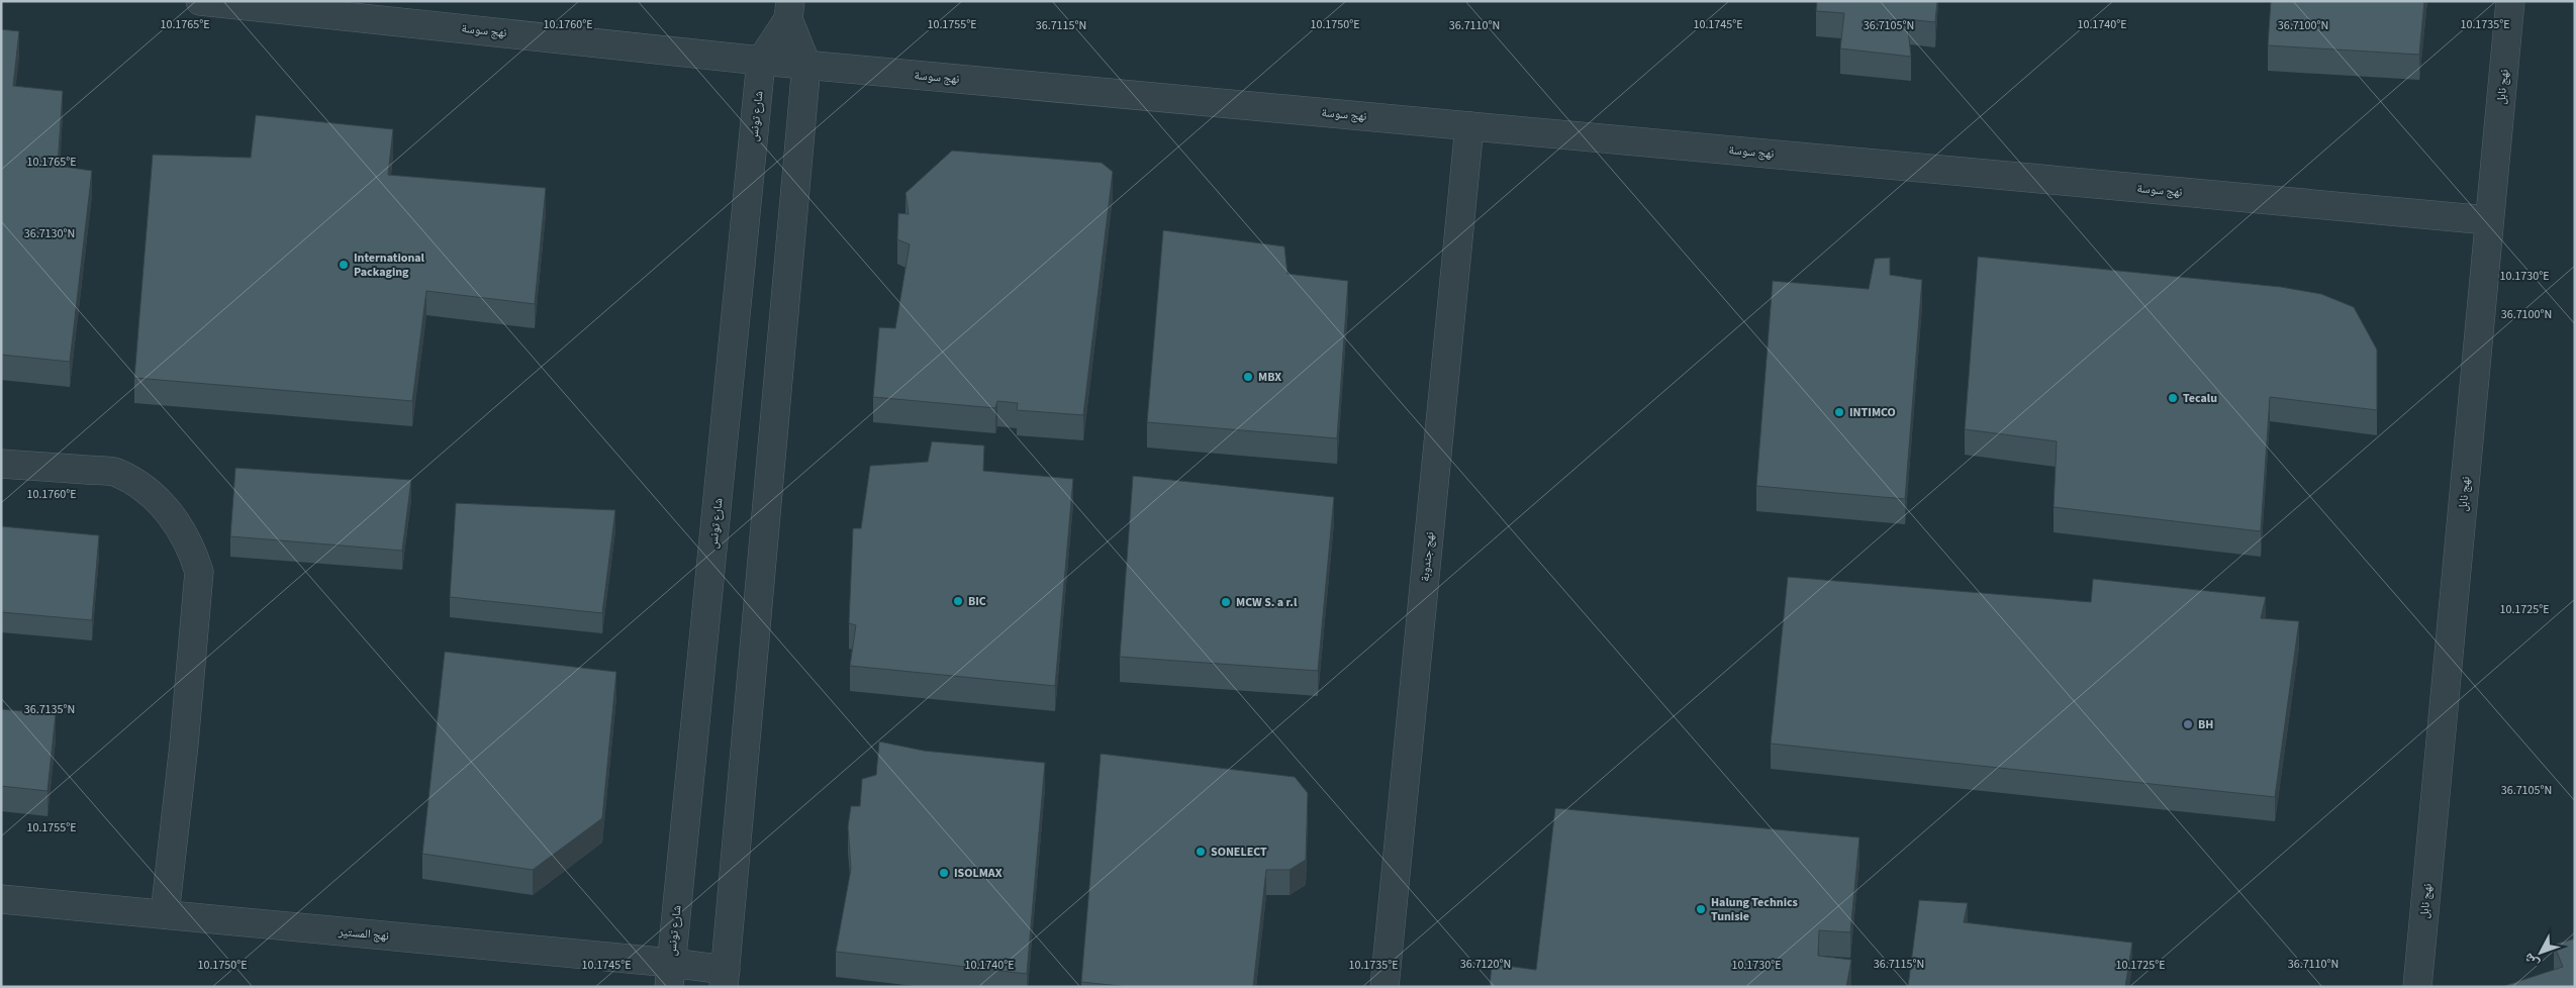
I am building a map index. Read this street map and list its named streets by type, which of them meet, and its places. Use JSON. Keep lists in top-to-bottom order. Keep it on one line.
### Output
{"streets":{"street":["نهج سوسة","نهج نابل","شارع تونس","نهج جندوبة","نهج المستير"]},"crossings":[["نهج سوسة","نهج نابل"],["نهج سوسة","شارع تونس"],["نهج سوسة","نهج جندوبة"],["شارع تونس","نهج المستير"]],"places":["International Packaging","MBX","Tecalu","INTIMCO","BIC","MCW S. a r.l","BH","SONELECT","ISOLMAX","Halung Technics Tunisie"],"north":"bottom left","coordinates":["10.1765°E","10.1760°E","10.1755°E","10.1750°E","10.1745°E","10.1740°E","10.1735°E","36.7115°N","36.7110°N","36.7105°N","36.7100°N","36.7130°N","10.1730°E","10.1725°E","36.7135°N","36.7120°N"]}
